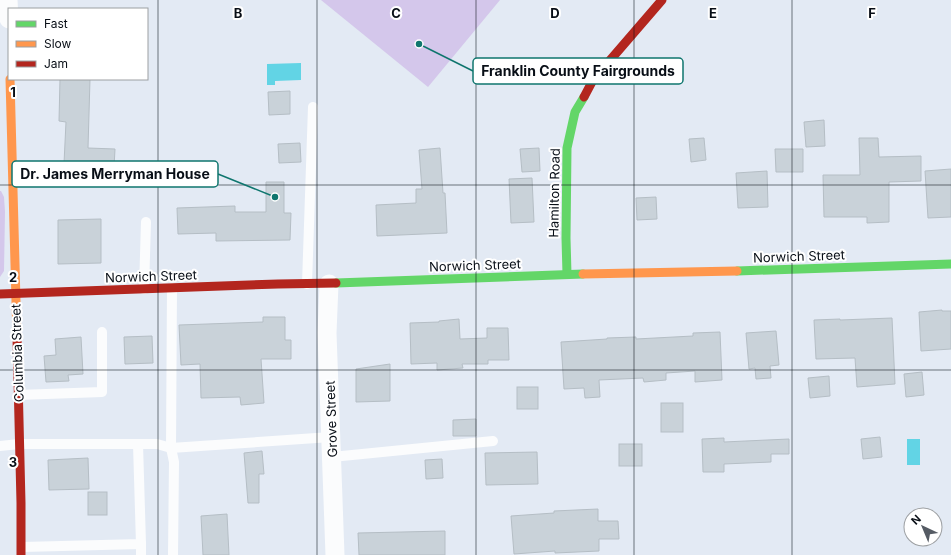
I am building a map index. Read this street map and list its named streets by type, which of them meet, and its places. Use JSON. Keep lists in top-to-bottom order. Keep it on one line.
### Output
{"streets":{"main road":["Hamilton Road","Norwich Street","Columbia Street"],"street":["Grove Street"]},"crossings":[["Hamilton Road","Norwich Street"],["Norwich Street","Columbia Street"],["Norwich Street","Grove Street"]],"places":["Franklin County Fairgrounds","Dr. James Merryman House"],"legend":["Fast","Slow","Jam"],"north":"top left","grid":{"columns":["B","C","D","E","F"],"rows":["1","2","3"]}}
